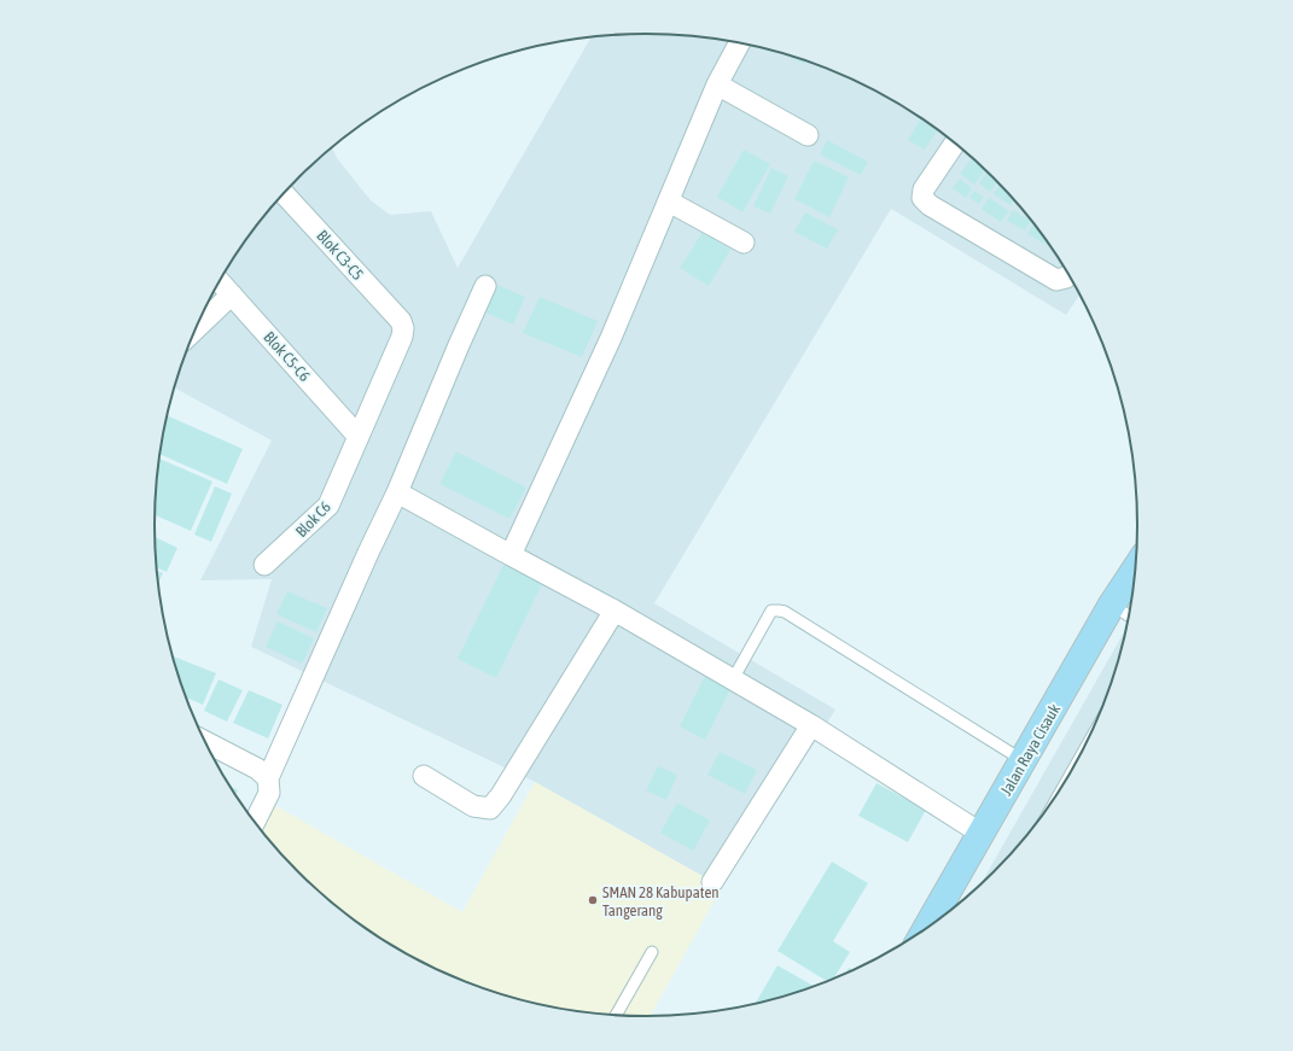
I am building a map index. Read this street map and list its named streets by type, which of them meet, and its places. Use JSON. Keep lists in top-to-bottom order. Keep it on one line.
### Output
{"streets":{"main road":["Jalan Raya Cisauk"],"street":["Blok C3-C5","Blok C5-C6","Blok C6"]},"crossings":[["Blok C3-C5","Blok C6"],["Blok C5-C6","Blok C6"]],"places":["SMAN 28 Kabupaten Tangerang"]}
